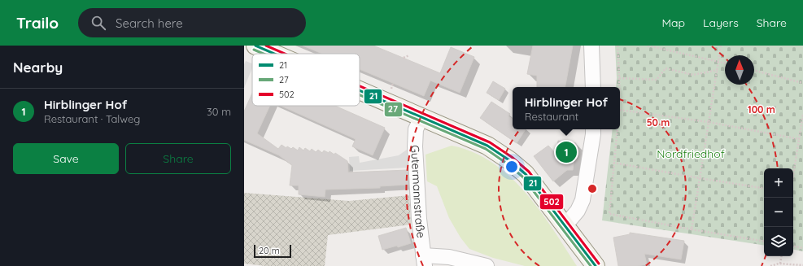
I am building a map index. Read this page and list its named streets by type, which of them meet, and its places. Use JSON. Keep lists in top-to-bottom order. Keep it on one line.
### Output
{"streets":{"street":["Gutermannstraße"]},"parks":["Nordfriedhof"],"lines":["transit line 21","transit line 502","transit line 27"],"legend":["21","27","502"],"scale_bar":"20 m","north":"top","page":{"header":"Trailo","search":"Search here","nav":["Map","Layers","Share"],"heading":"Nearby","popup":["Hirblinger Hof","Restaurant"],"list":[{"mark":"1","name":"Hirblinger Hof","note":"Restaurant · Talweg","value":"30 m"}],"buttons":["Save","Share"],"pins":"1","map_buttons":["+","−"],"scale":"20 m"},"rings":["100 m","50 m"]}
